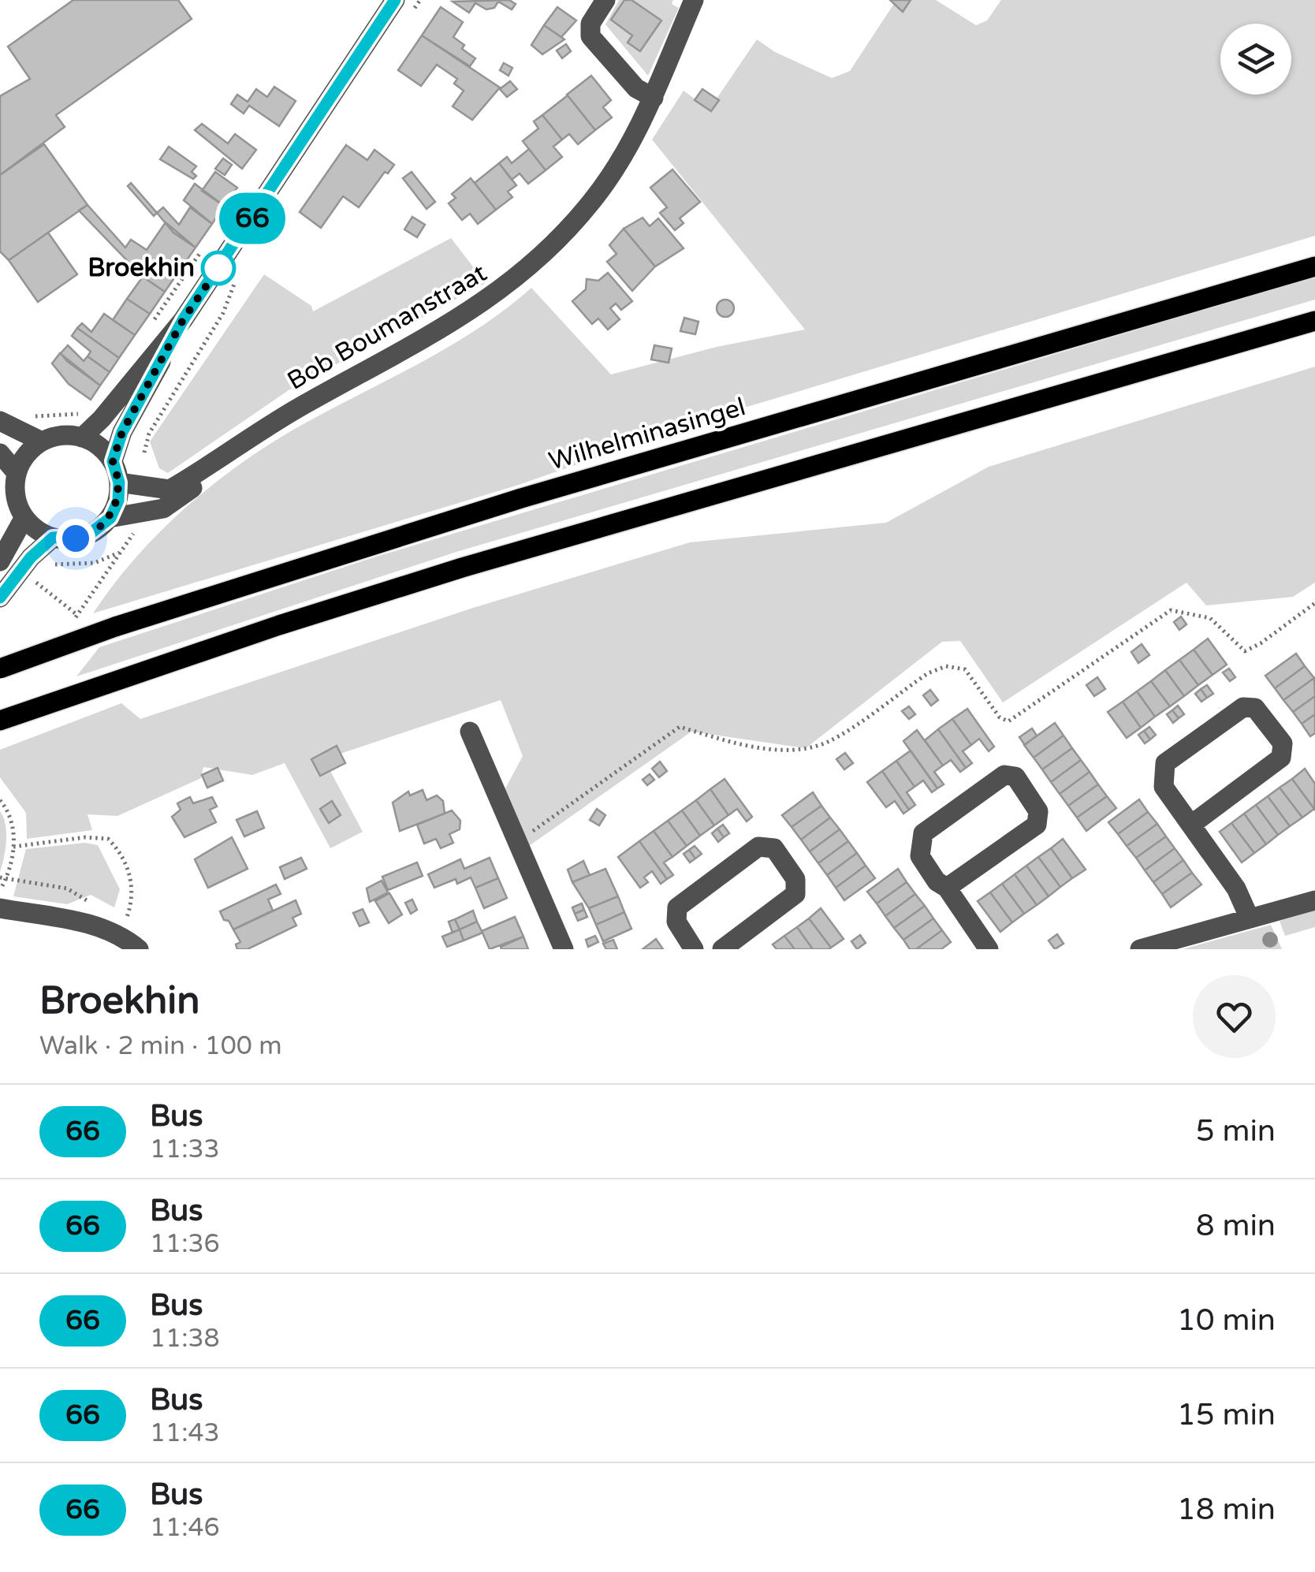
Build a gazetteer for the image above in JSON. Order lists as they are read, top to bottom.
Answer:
{
  "streets": {
    "main road": ["Wilhelminasingel"],
    "street": ["Bob Boumanstraat"]
  },
  "places": ["Broekhin"],
  "lines": ["bus line 66"],
  "page": {
    "on_map": "66",
    "heading": ["Broekhin", "Walk · 2 min · 100 m"],
    "list": [
      {
        "mark": "66",
        "name": "Bus",
        "note": "11:33",
        "value": "5 min"
      },
      {
        "mark": "66",
        "name": "Bus",
        "note": "11:36",
        "value": "8 min"
      },
      {
        "mark": "66",
        "name": "Bus",
        "note": "11:38",
        "value": "10 min"
      },
      {
        "mark": "66",
        "name": "Bus",
        "note": "11:43",
        "value": "15 min"
      },
      {
        "mark": "66",
        "name": "Bus",
        "note": "11:46",
        "value": "18 min"
      }
    ]
  }
}
